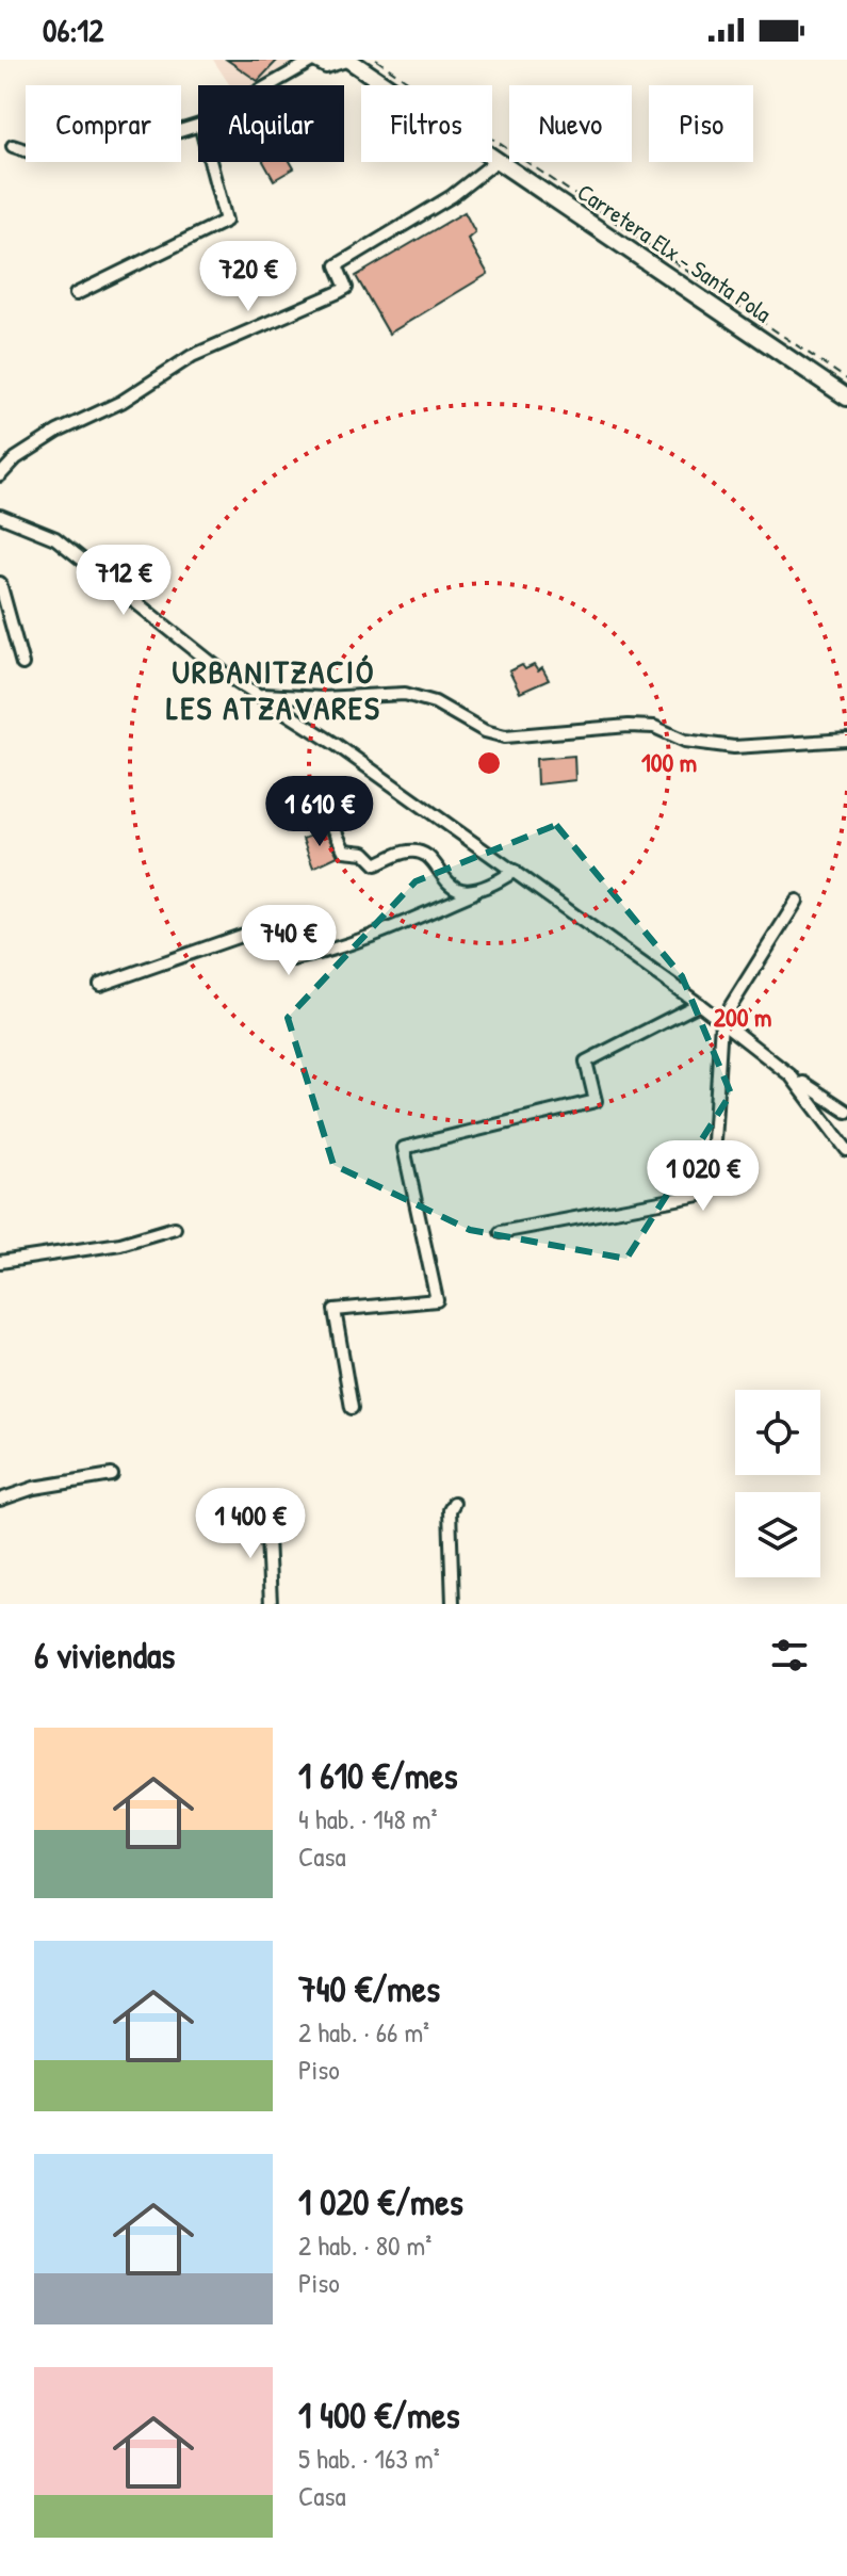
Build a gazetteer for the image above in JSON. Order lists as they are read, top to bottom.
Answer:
{
  "streets": {
    "main road": ["Carretera Elx - Santa Pola"]
  },
  "districts": ["URBANITZACIÓ LES ATZAVARES"],
  "page": {
    "status": "06:12",
    "chip": [
      "Comprar",
      "Alquilar",
      "Filtros",
      "Nuevo",
      "Piso"
    ],
    "price": [
      "720 €",
      "712 €",
      "1 610 €",
      "740 €",
      "1 020 €",
      "1 400 €"
    ],
    "heading": "6 viviendas",
    "list": [
      {
        "name": "1 610 €/mes",
        "note": "4 hab. · 148 m² · Casa"
      },
      {
        "name": "740 €/mes",
        "note": "2 hab. · 66 m² · Piso"
      },
      {
        "name": "1 020 €/mes",
        "note": "2 hab. · 80 m² · Piso"
      },
      {
        "name": "1 400 €/mes",
        "note": "5 hab. · 163 m² · Casa"
      }
    ]
  },
  "rings": ["100 m", "200 m"]
}
